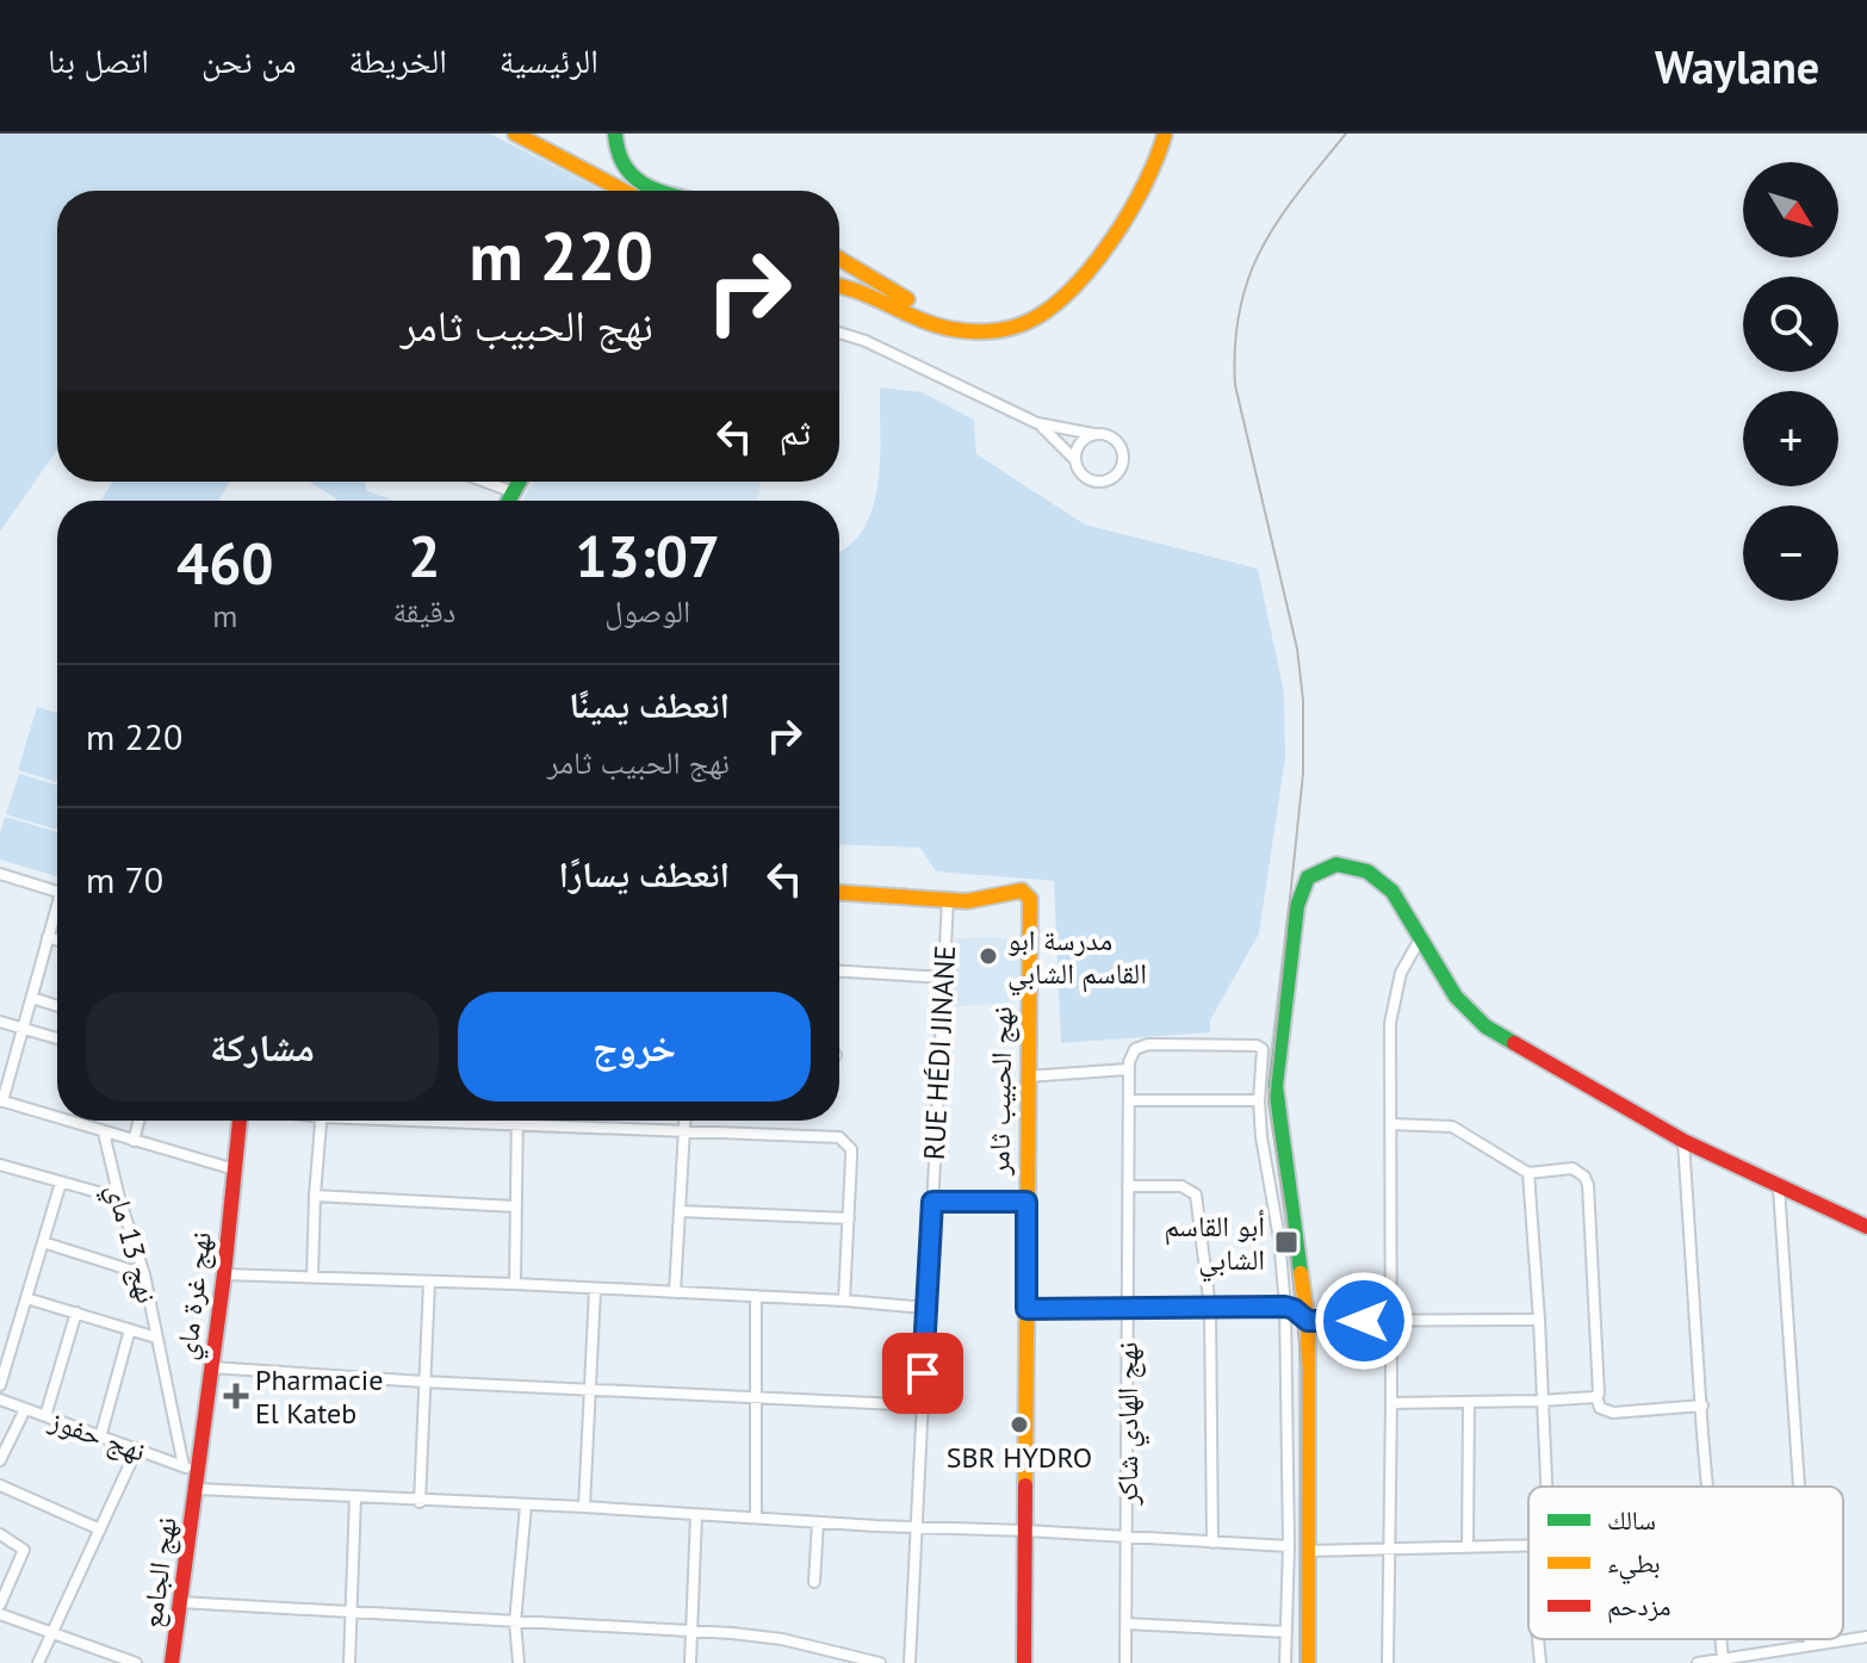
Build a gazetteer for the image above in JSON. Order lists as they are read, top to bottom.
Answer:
{
  "streets": {
    "main road": ["نهج الحبيب ثامر", "نهج غرة ماي", "نهج الجامع"],
    "street": [
      "RUE HÉDI JINANE",
      "نهج 13 ماي",
      "نهج الهادي شاكر",
      "نهج حفوز"
    ]
  },
  "crossings": [
    ["RUE HÉDI JINANE", "نهج الحبيب ثامر"],
    ["نهج 13 ماي", "نهج غرة ماي"],
    ["نهج 13 ماي", "نهج حفوز"],
    ["نهج غرة ماي", "نهج حفوز"],
    ["نهج غرة ماي", "نهج الجامع"]
  ],
  "places": {
    "other": ["مدرسة ابو القاسم الشابي", "SBR HYDRO"],
    "transit": ["أبو القاسم الشابي"],
    "health": ["Pharmacie El Kateb"]
  },
  "legend": ["سالك", "بطيء", "مزدحم"],
  "north": "bottom right",
  "page": {
    "header": "Waylane",
    "nav": [
      "الرئيسية",
      "الخريطة",
      "من نحن",
      "اتصل بنا"
    ],
    "map_buttons": ["+", "−"],
    "turn": ["220 m", "نهج الحبيب ثامر"],
    "then": "ثم",
    "eta": [
      "13:07",
      "الوصول",
      "2",
      "دقيقة",
      "460",
      "m"
    ],
    "list": [
      {
        "name": "انعطف يمينًا",
        "note": "نهج الحبيب ثامر",
        "value": "220 m"
      },
      {
        "name": "انعطف يسارًا",
        "value": "70 m"
      }
    ],
    "buttons": ["خروج", "مشاركة"]
  }
}
